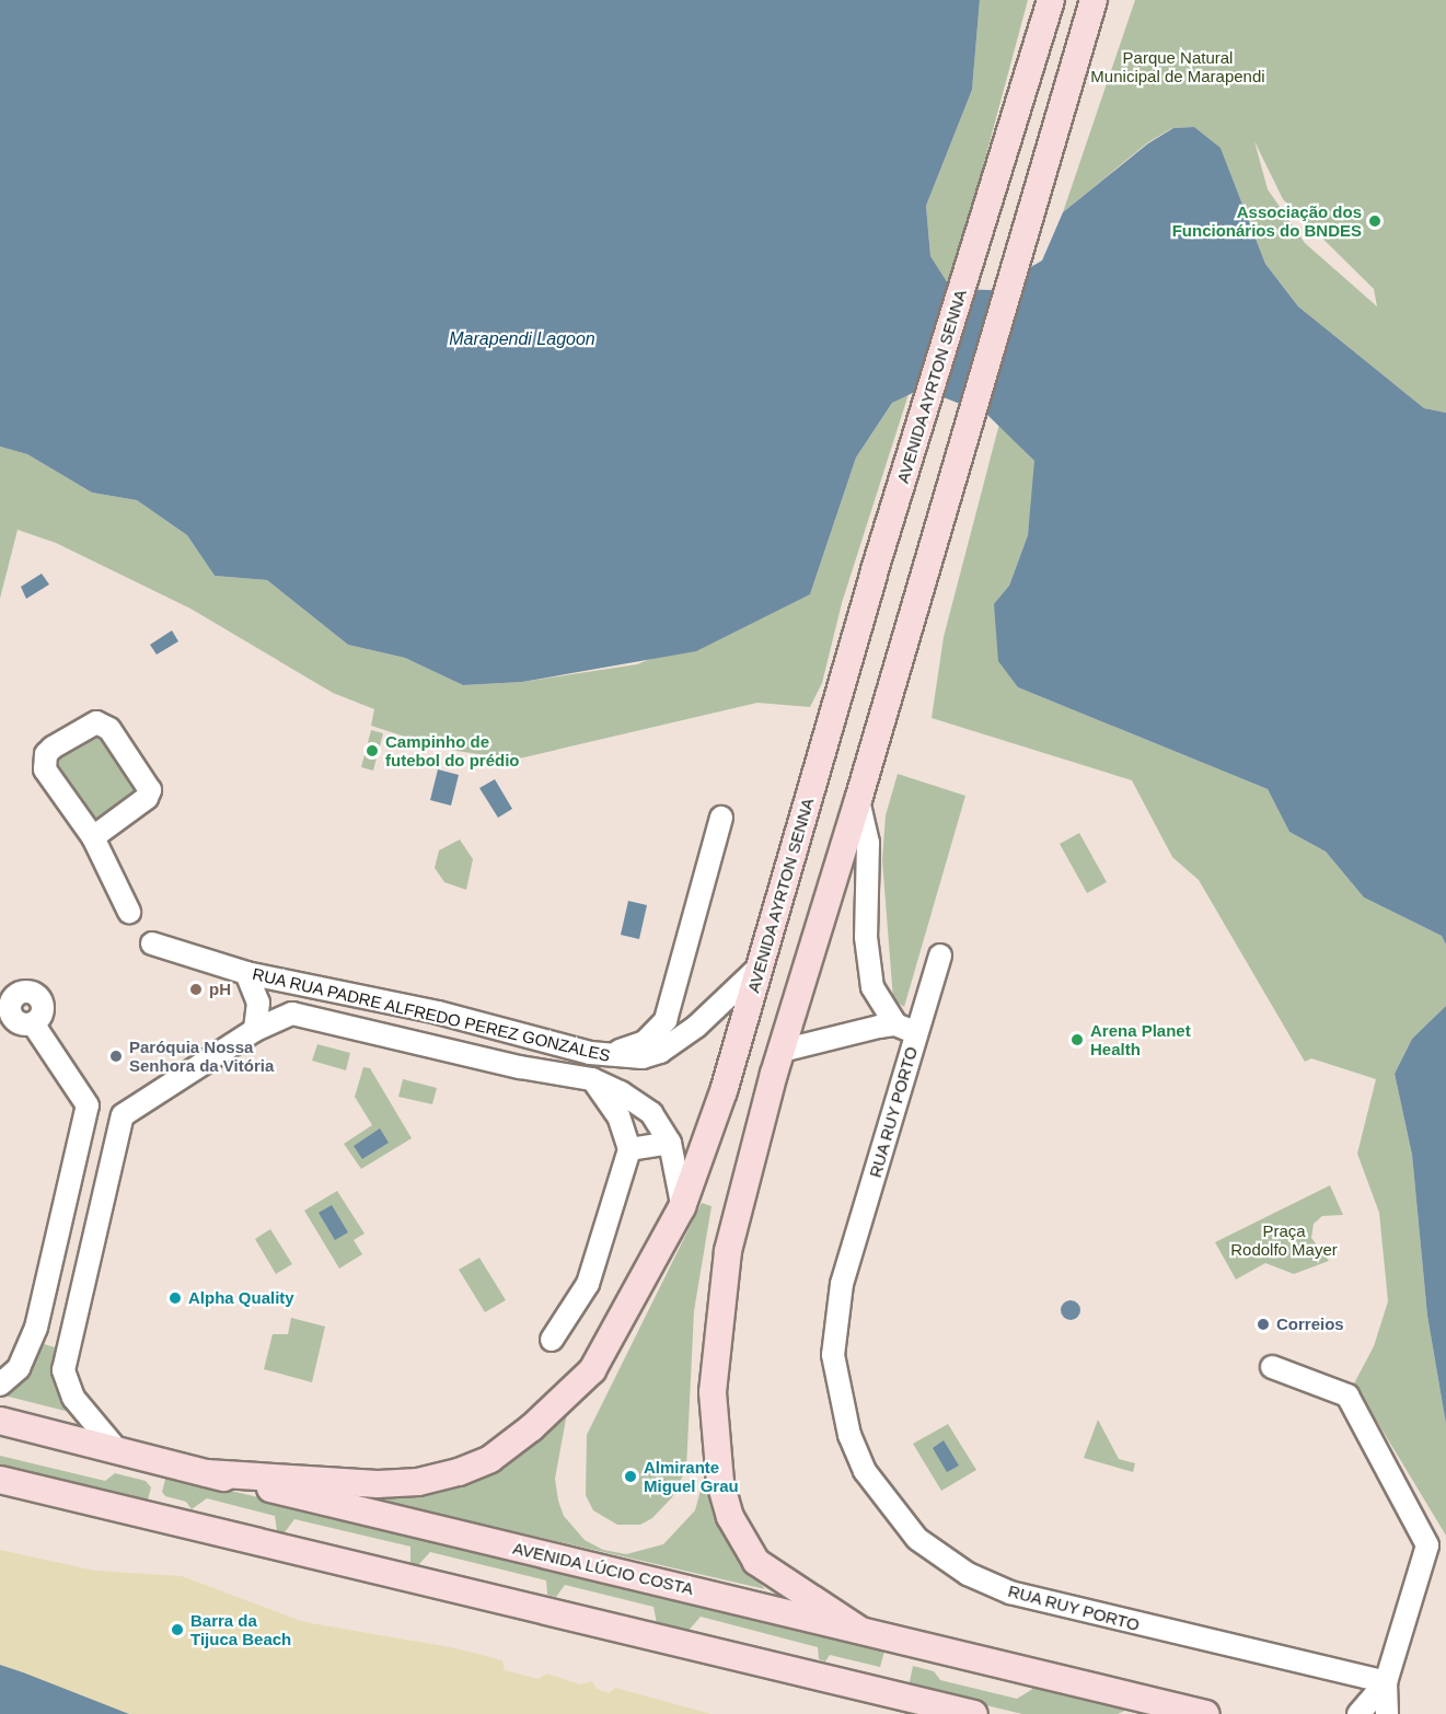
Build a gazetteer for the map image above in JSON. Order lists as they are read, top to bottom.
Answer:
{
  "streets": {
    "main road": ["AVENIDA AYRTON SENNA", "AVENIDA LÚCIO COSTA"],
    "street": ["RUA RUA PADRE ALFREDO PEREZ GONZALES", "RUA RUY PORTO"]
  },
  "crossings": [
    ["AVENIDA AYRTON SENNA", "RUA RUA PADRE ALFREDO PEREZ GONZALES"],
    ["AVENIDA AYRTON SENNA", "AVENIDA LÚCIO COSTA"]
  ],
  "water": ["Marapendi Lagoon"],
  "parks": ["Parque Natural Municipal de Marapendi", "Praça Rodolfo Mayer"],
  "places": [
    "Associação dos Funcionários do BNDES",
    "Campinho de futebol do prédio",
    "pH",
    "Arena Planet Health",
    "Paróquia Nossa Senhora da Vitória",
    "Alpha Quality",
    "Correios",
    "Almirante Miguel Grau",
    "Barra da Tijuca Beach"
  ]
}
